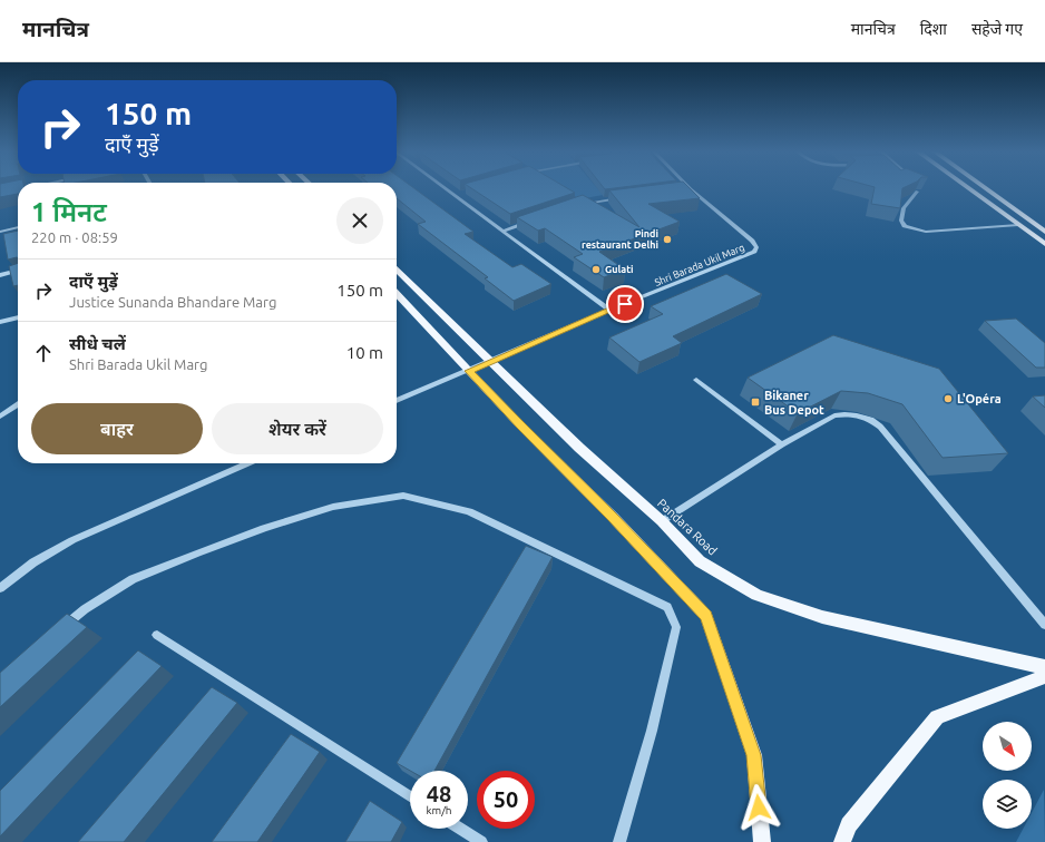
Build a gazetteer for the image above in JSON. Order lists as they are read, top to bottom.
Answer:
{
  "streets": {
    "main road": ["Pandara Road"],
    "street": ["Shri Barada Ukil Marg"]
  },
  "crossings": [
    ["Shri Barada Ukil Marg", "Pandara Road"]
  ],
  "places": {
    "other": ["Pindi restaurant Delhi", "Gulati", "L'Opéra"],
    "transit": ["Bikaner Bus Depot"]
  },
  "north": "bottom right",
  "page": {
    "header": "मानचित्र",
    "nav": ["मानचित्र", "दिशा", "सहेजे गए"],
    "turn": ["150 m", "दाएँ मुड़ें"],
    "heading": ["1 मिनट", "220 m · 08:59"],
    "list": [
      {
        "name": "दाएँ मुड़ें",
        "note": "Justice Sunanda Bhandare Marg",
        "value": "150 m"
      },
      {
        "name": "सीधे चलें",
        "note": "Shri Barada Ukil Marg",
        "value": "10 m"
      }
    ],
    "buttons": ["बाहर", "शेयर करें"],
    "speed": "48 km/h",
    "limit": "50"
  }
}
